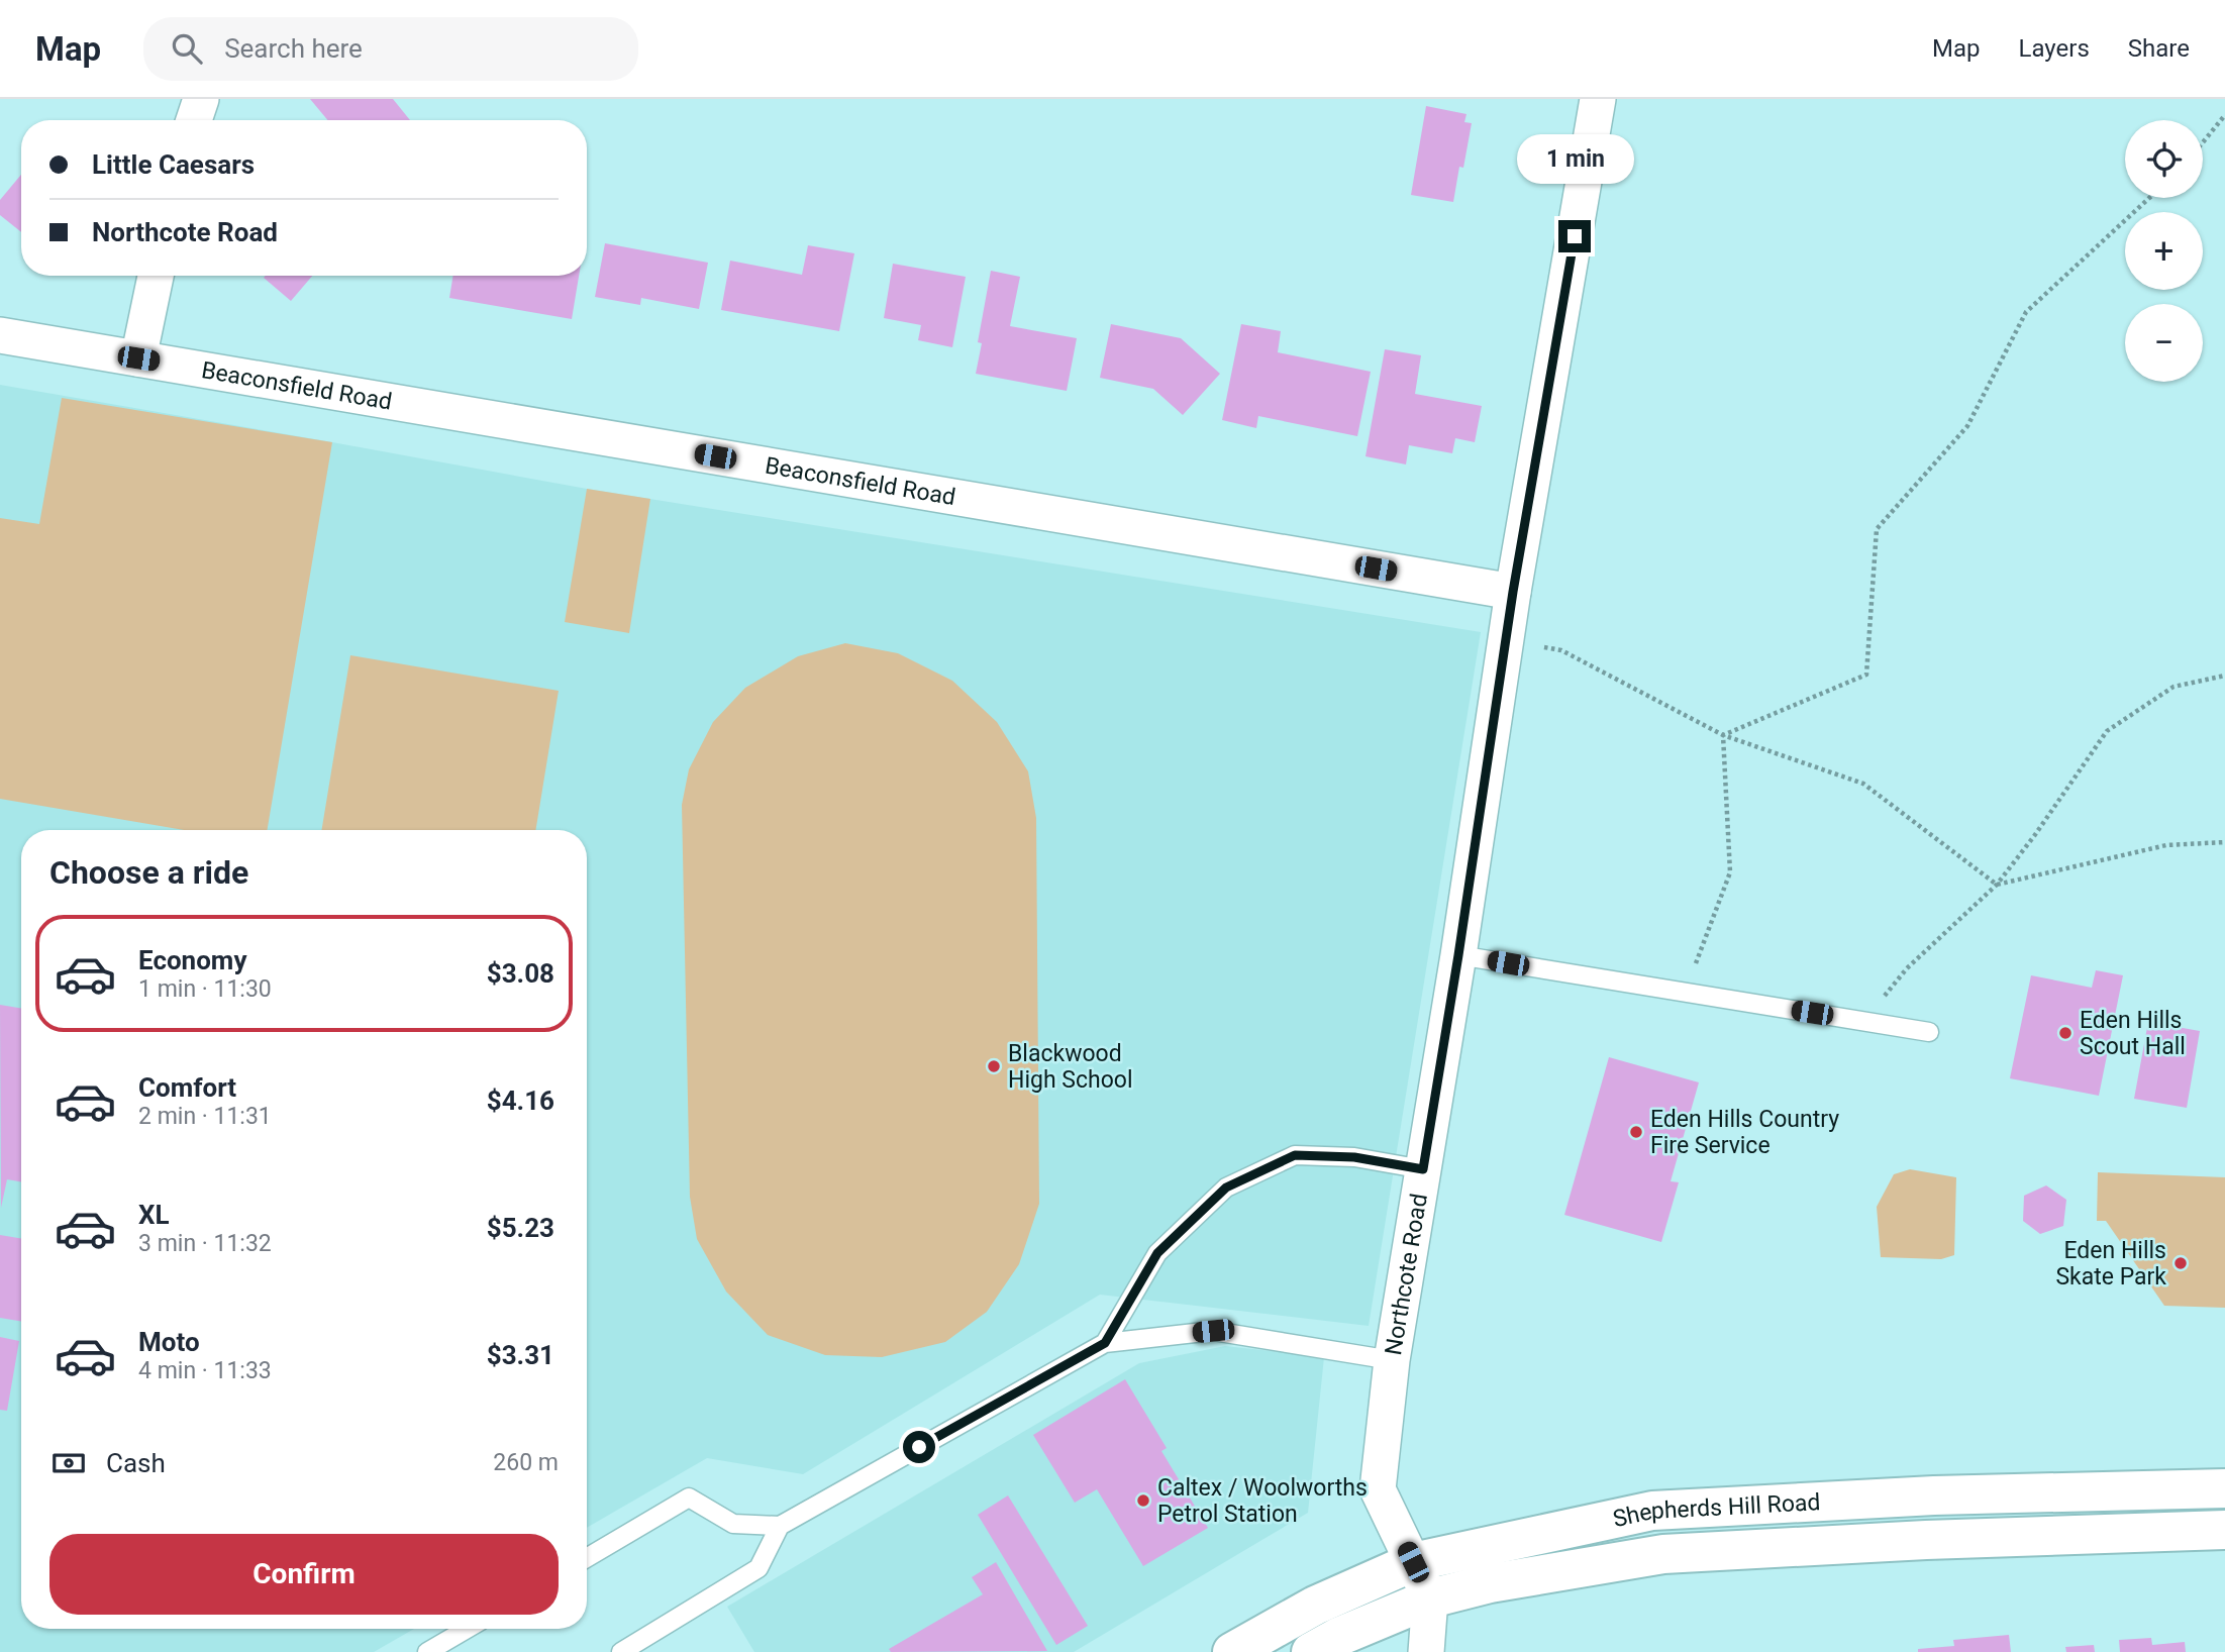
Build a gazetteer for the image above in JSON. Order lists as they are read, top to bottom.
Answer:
{
  "streets": {
    "main road": ["Shepherds Hill Road"],
    "street": ["Beaconsfield Road", "Northcote Road"]
  },
  "crossings": [
    ["Beaconsfield Road", "Northcote Road"],
    ["Northcote Road", "Shepherds Hill Road"]
  ],
  "places": [
    "Eden Hills Scout Hall",
    "Blackwood High School",
    "Eden Hills Country Fire Service",
    "Eden Hills Skate Park",
    "Caltex / Woolworths Petrol Station"
  ],
  "page": {
    "header": "Map",
    "search": "Search here",
    "nav": ["Map", "Layers", "Share"],
    "map_buttons": ["+", "−"],
    "banner": ["Little Caesars", "Northcote Road"],
    "bubble": "1 min",
    "heading": "Choose a ride",
    "list": [
      {
        "name": "Economy",
        "note": "1 min · 11:30",
        "value": "$3.08"
      },
      {
        "name": "Comfort",
        "note": "2 min · 11:31",
        "value": "$4.16"
      },
      {
        "name": "XL",
        "note": "3 min · 11:32",
        "value": "$5.23"
      },
      {
        "name": "Moto",
        "note": "4 min · 11:33",
        "value": "$3.31"
      }
    ],
    "pay": ["Cash", "260 m"],
    "buttons": "Confirm"
  }
}
